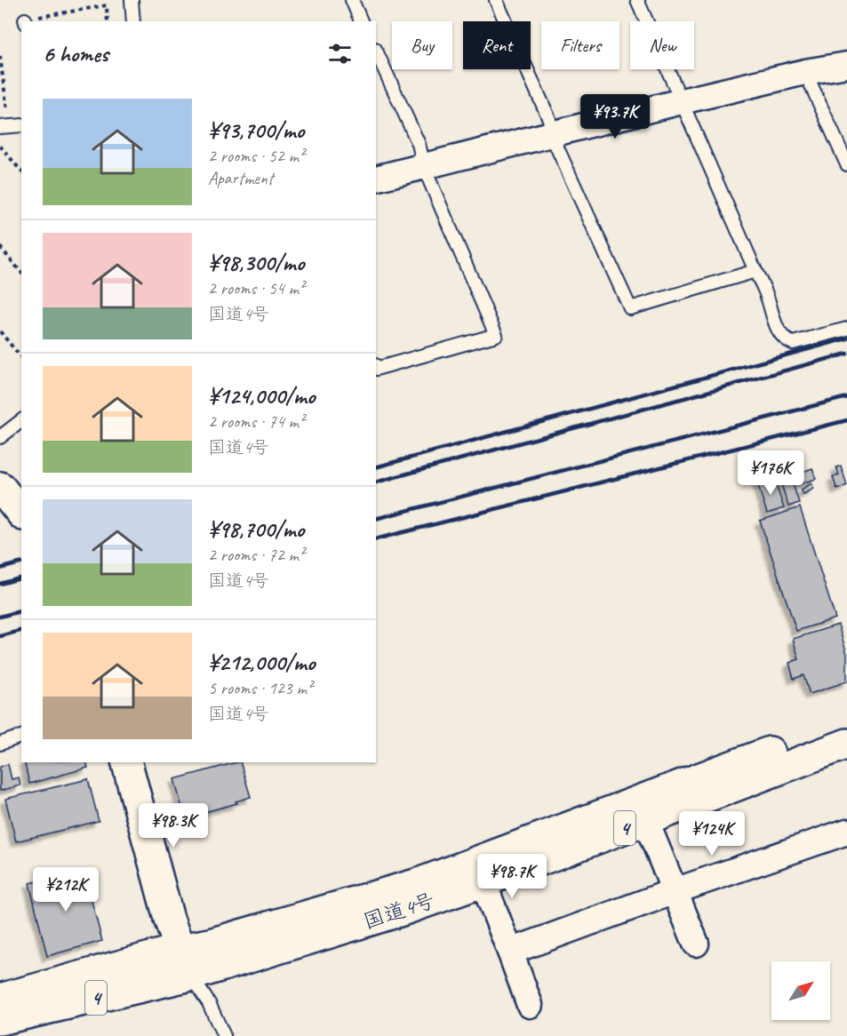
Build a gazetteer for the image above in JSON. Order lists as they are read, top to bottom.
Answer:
{
  "streets": {
    "main road": ["4", "国道4号"]
  },
  "north": "top right",
  "page": {
    "chip": [
      "Buy",
      "Rent",
      "Filters",
      "New"
    ],
    "heading": "6 homes",
    "list": [
      {
        "name": "¥93,700/mo",
        "note": "2 rooms · 52 m² · Apartment"
      },
      {
        "name": "¥98,300/mo",
        "note": "2 rooms · 54 m² · 国道4号"
      },
      {
        "name": "¥124,000/mo",
        "note": "2 rooms · 74 m² · 国道4号"
      },
      {
        "name": "¥98,700/mo",
        "note": "2 rooms · 72 m² · 国道4号"
      },
      {
        "name": "¥212,000/mo",
        "note": "5 rooms · 123 m² · 国道4号"
      }
    ],
    "price": [
      "¥93.7K",
      "¥176K",
      "¥98.3K",
      "¥124K",
      "¥98.7K",
      "¥212K"
    ]
  }
}
